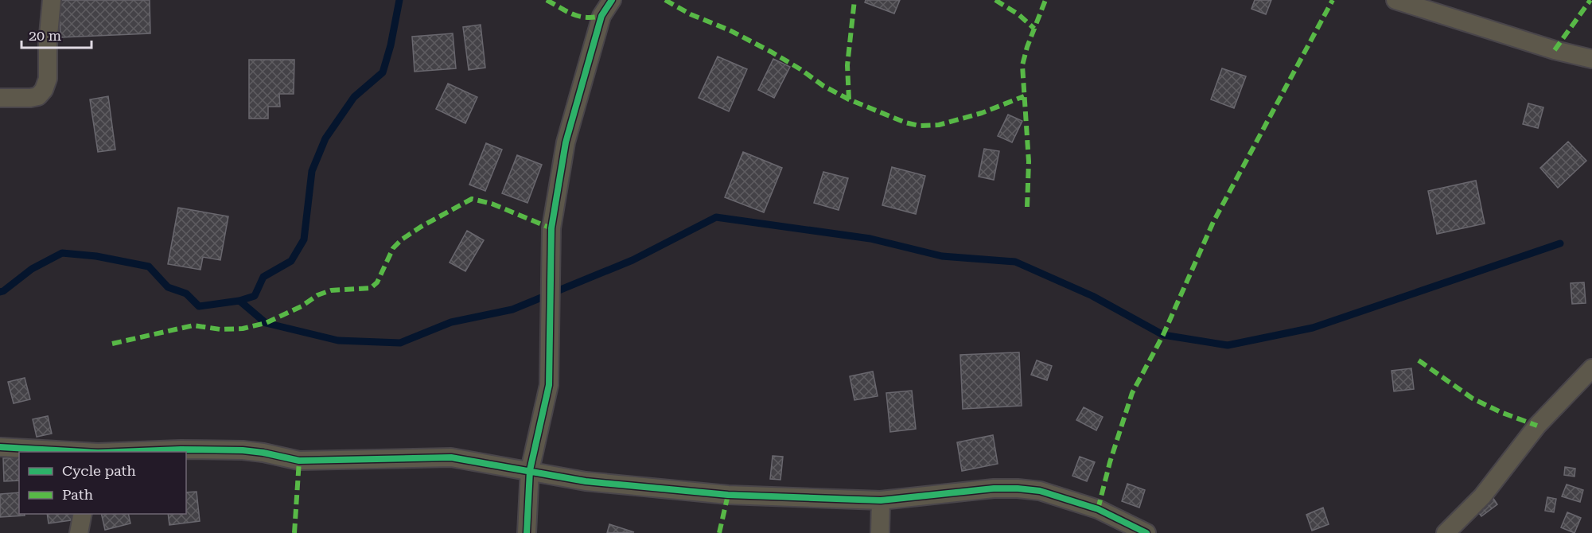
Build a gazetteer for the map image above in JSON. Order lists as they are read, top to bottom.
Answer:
{
  "legend": ["Cycle path", "Path"],
  "scale_bar": "20 m"
}
